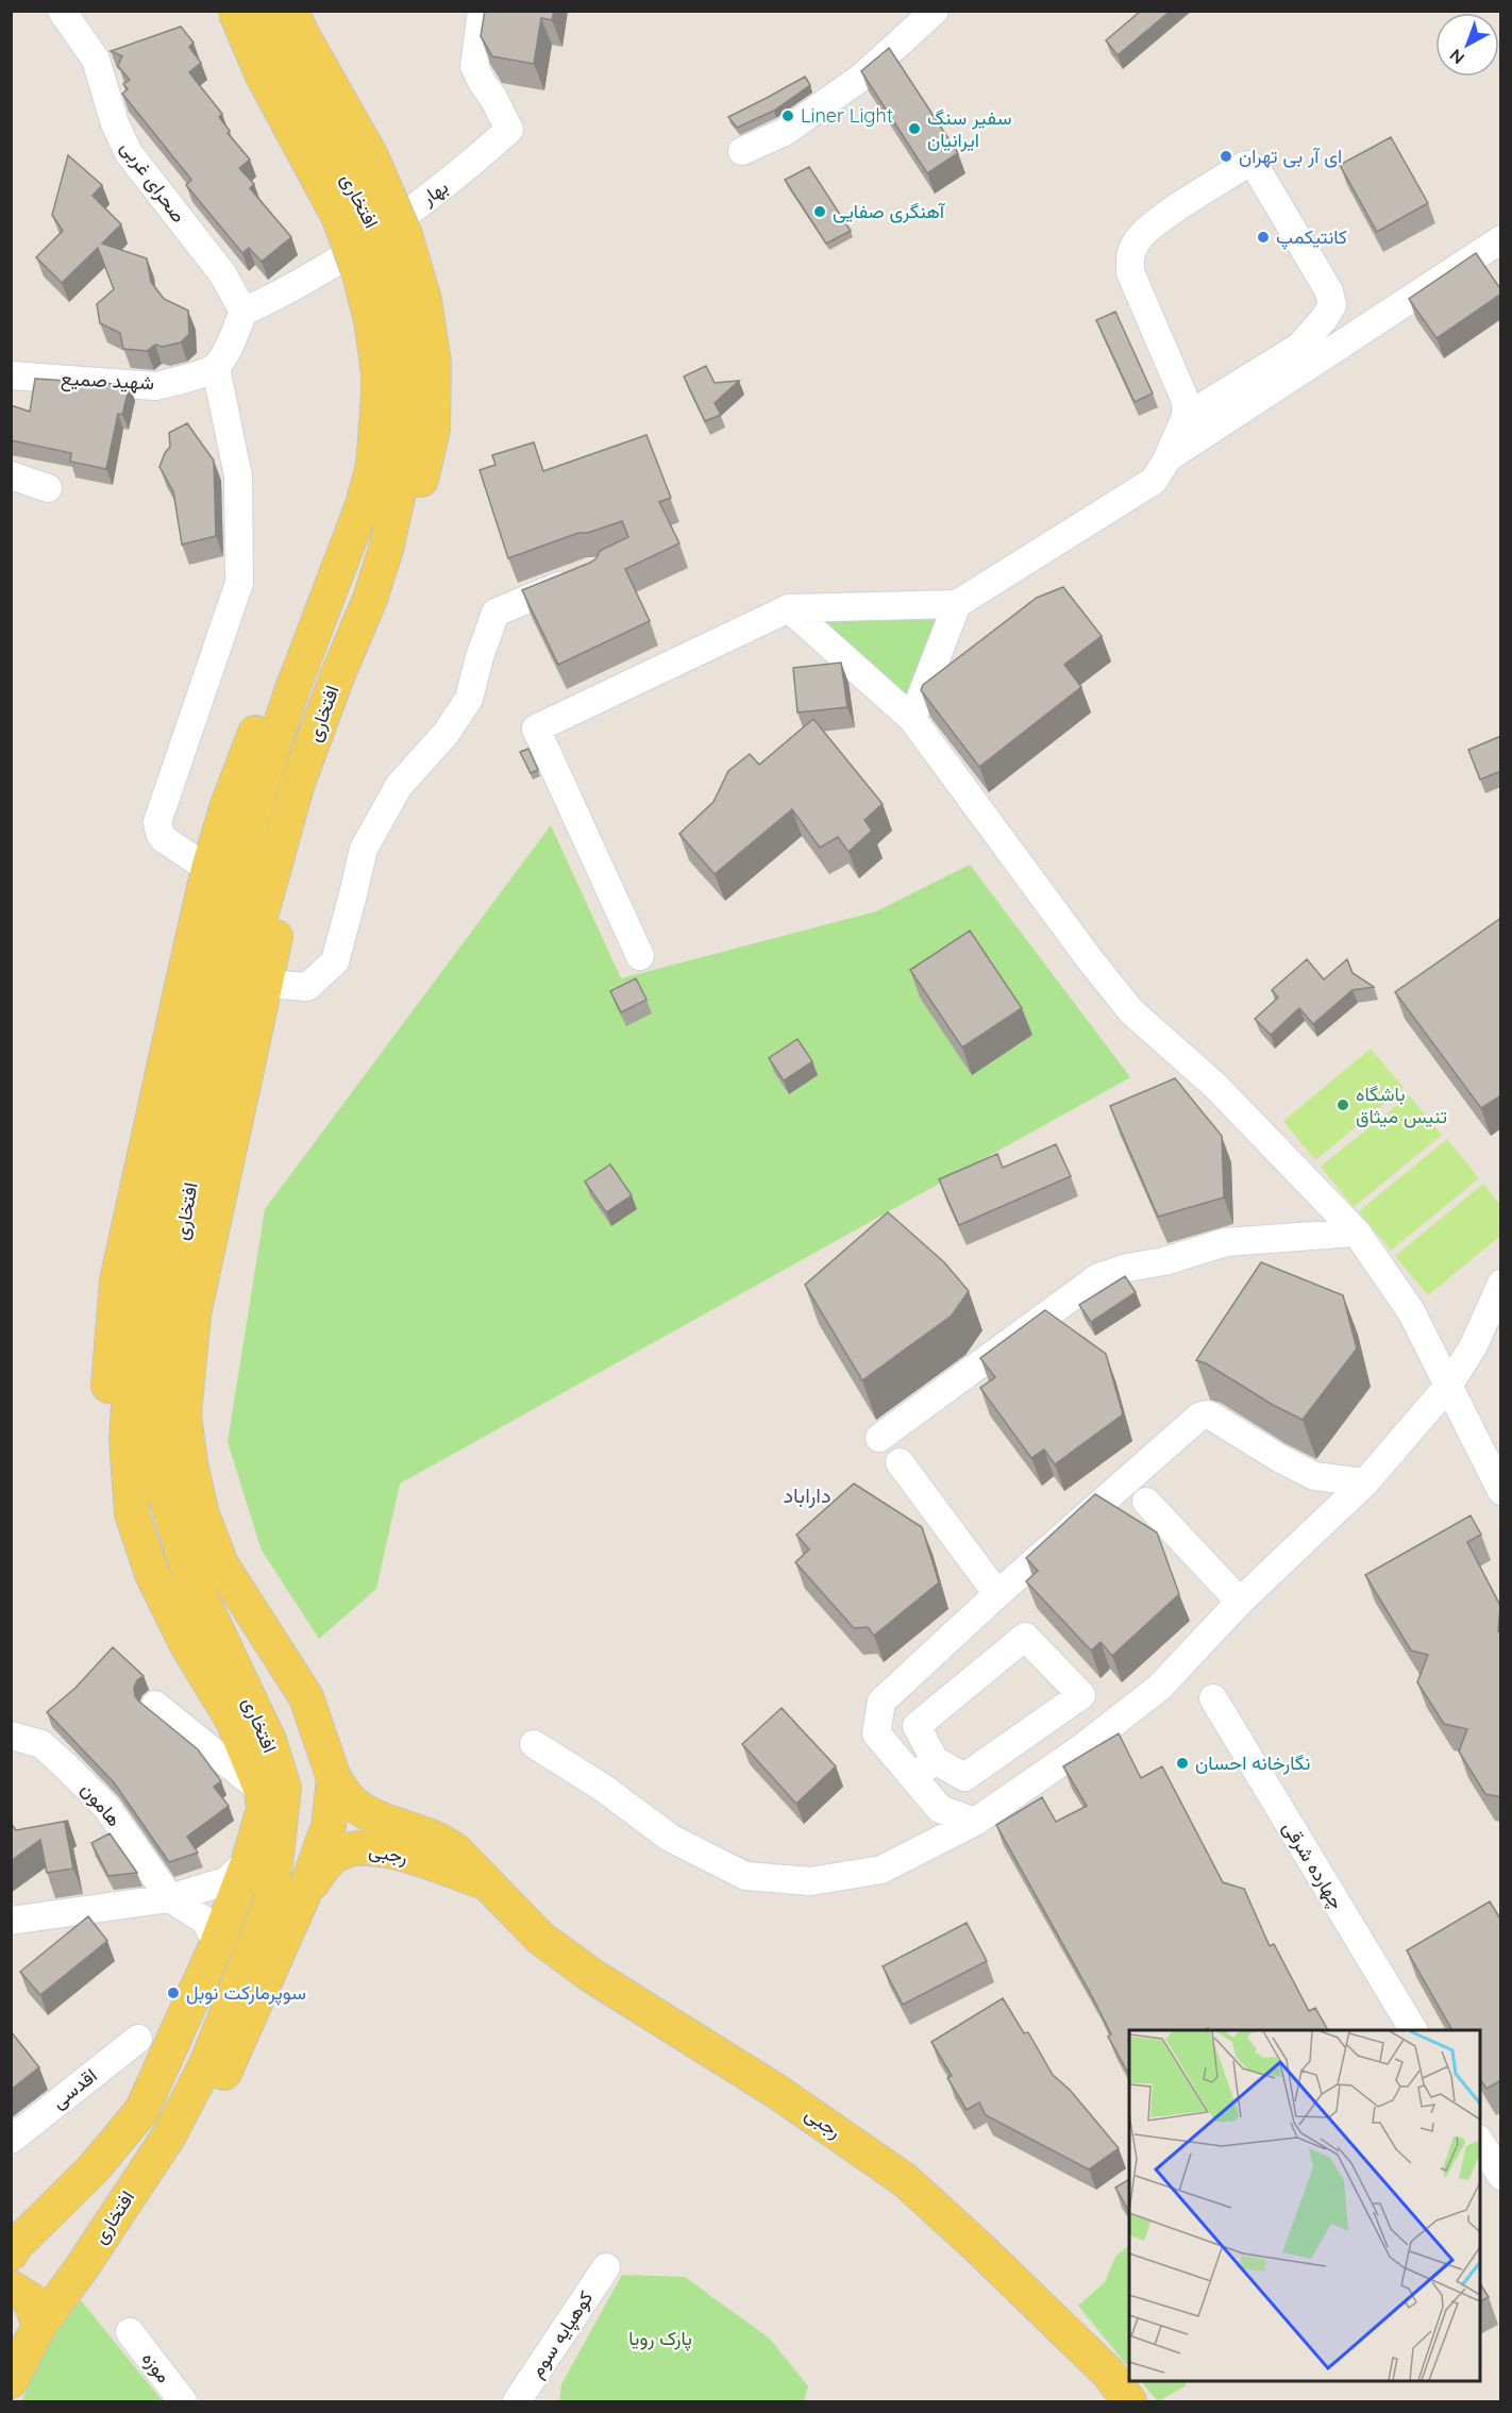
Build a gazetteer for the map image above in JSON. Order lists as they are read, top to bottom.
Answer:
{
  "streets": {
    "main road": ["افتخاری", "رجبی"],
    "street": [
      "صحرای غربی",
      "بهار",
      "شهید صمیع",
      "هامون",
      "چهارده شرقی",
      "اقدسی",
      "کوهپایه سوم",
      "موزه"
    ]
  },
  "crossings": [
    ["صحرای غربی", "بهار"]
  ],
  "districts": ["داراباد"],
  "parks": ["پارک رویا"],
  "places": [
    "Liner Light",
    "سفیر سنگ ایرانیان",
    "ای آر بی تهران",
    "آهنگری صفایی",
    "کانتیکمپ",
    "باشگاه تنيس ميثاق",
    "نگارخانه احسان",
    "سوپرمارکت نوبل"
  ],
  "north": "bottom left"
}
